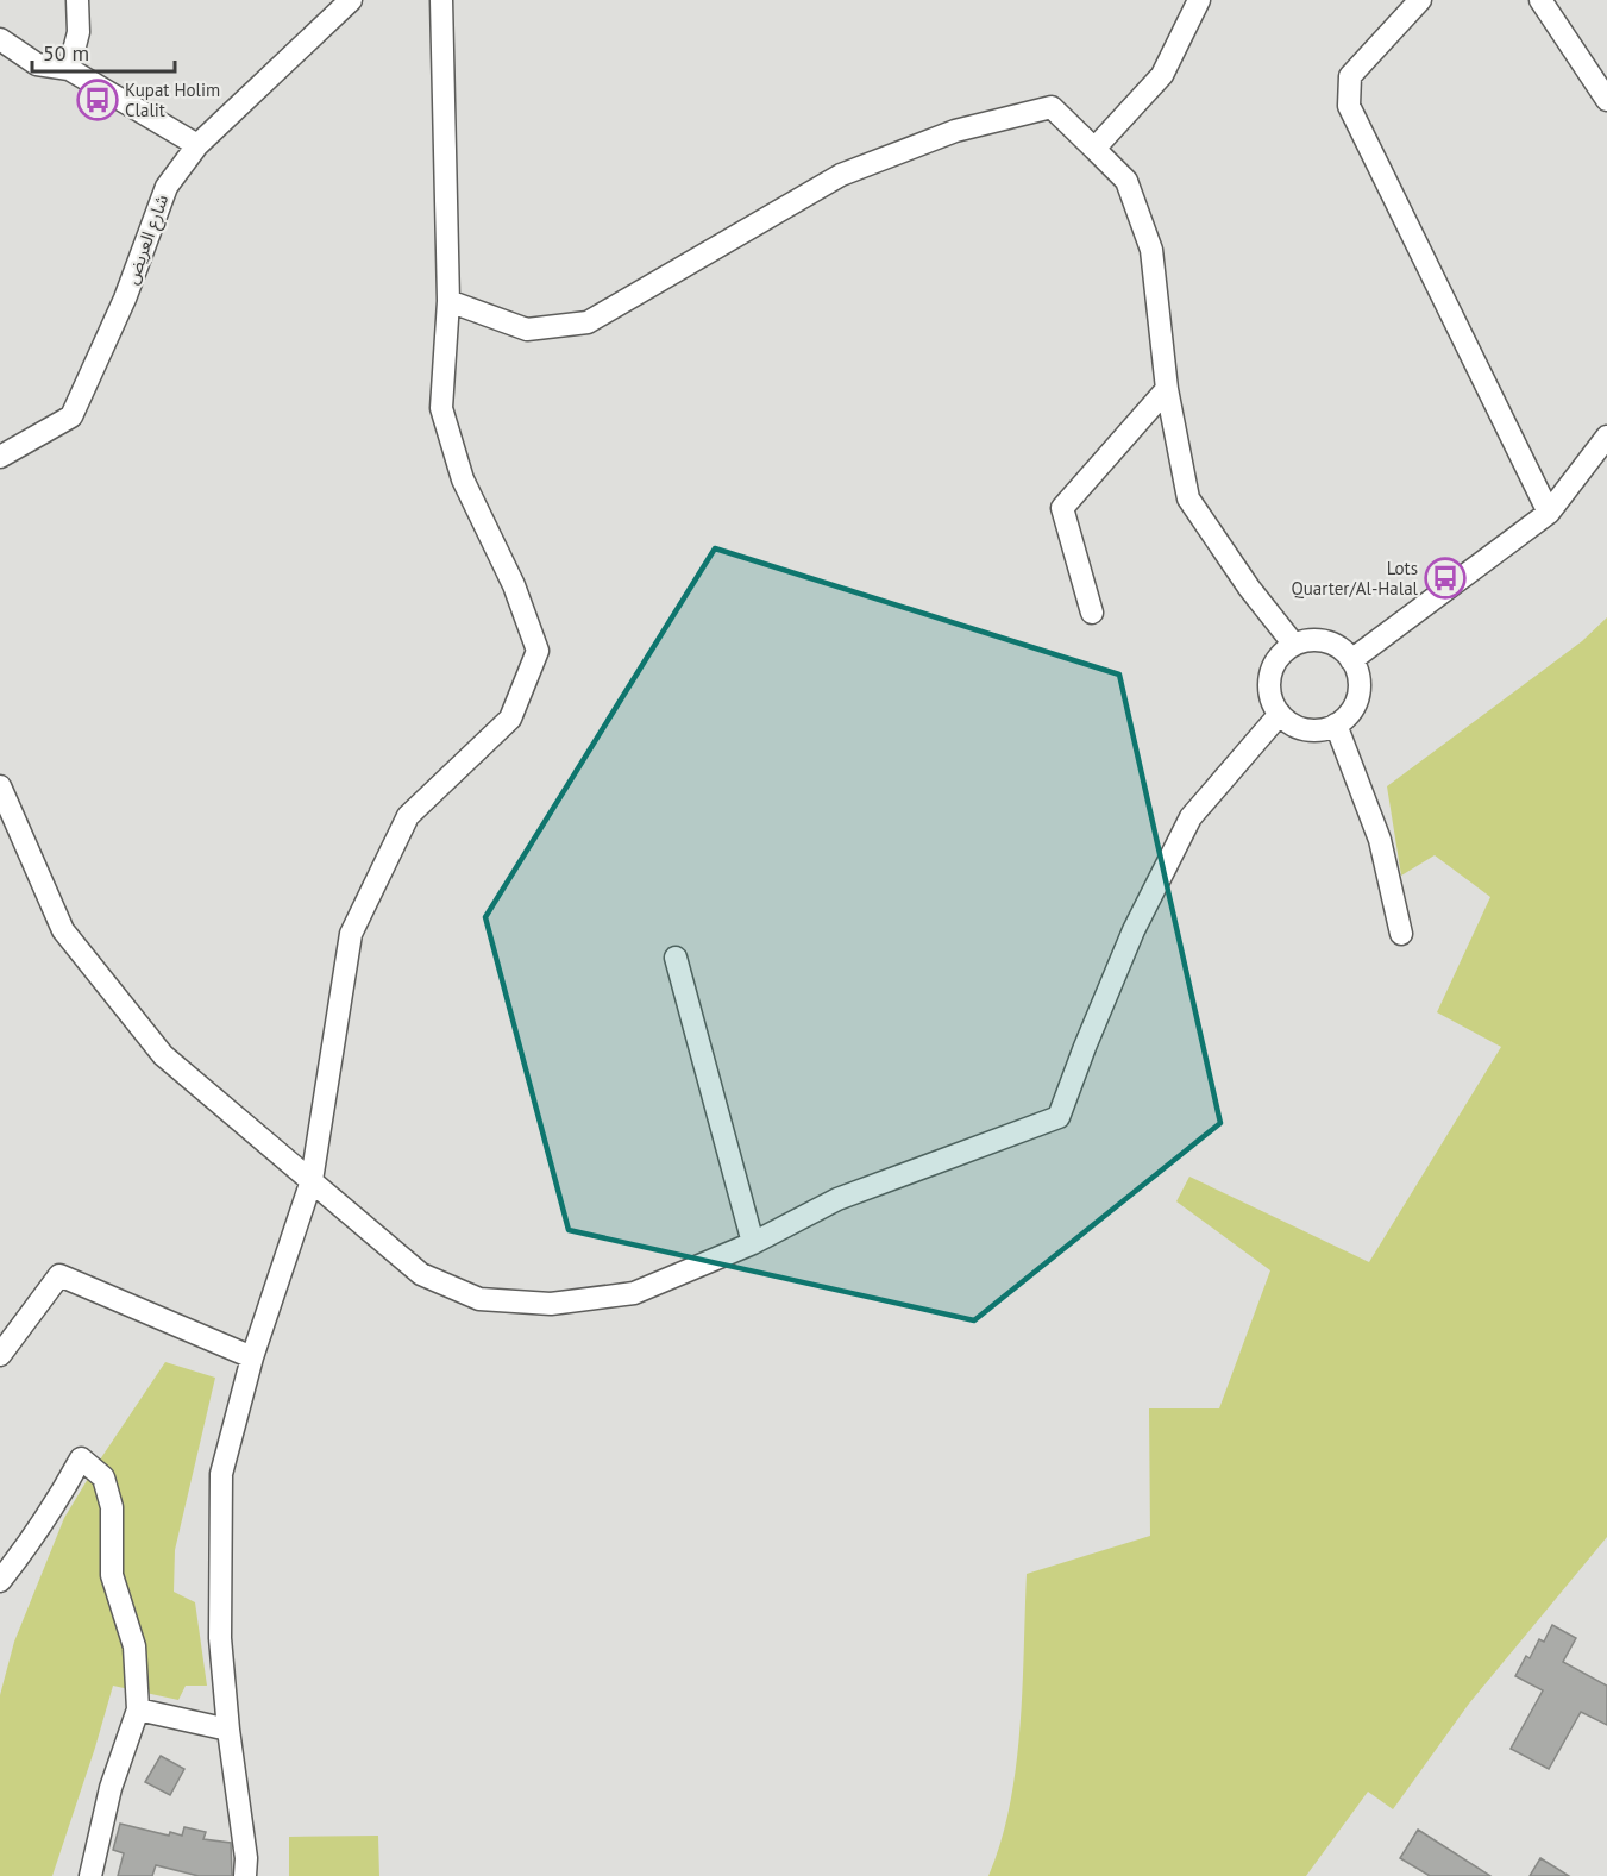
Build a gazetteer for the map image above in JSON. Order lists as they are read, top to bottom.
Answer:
{
  "streets": {
    "street": ["شارع العريض"]
  },
  "places": {
    "bus stop": ["Kupat Holim Clalit", "Lots Quarter/Al-Halal"]
  },
  "scale_bar": "50 m"
}
